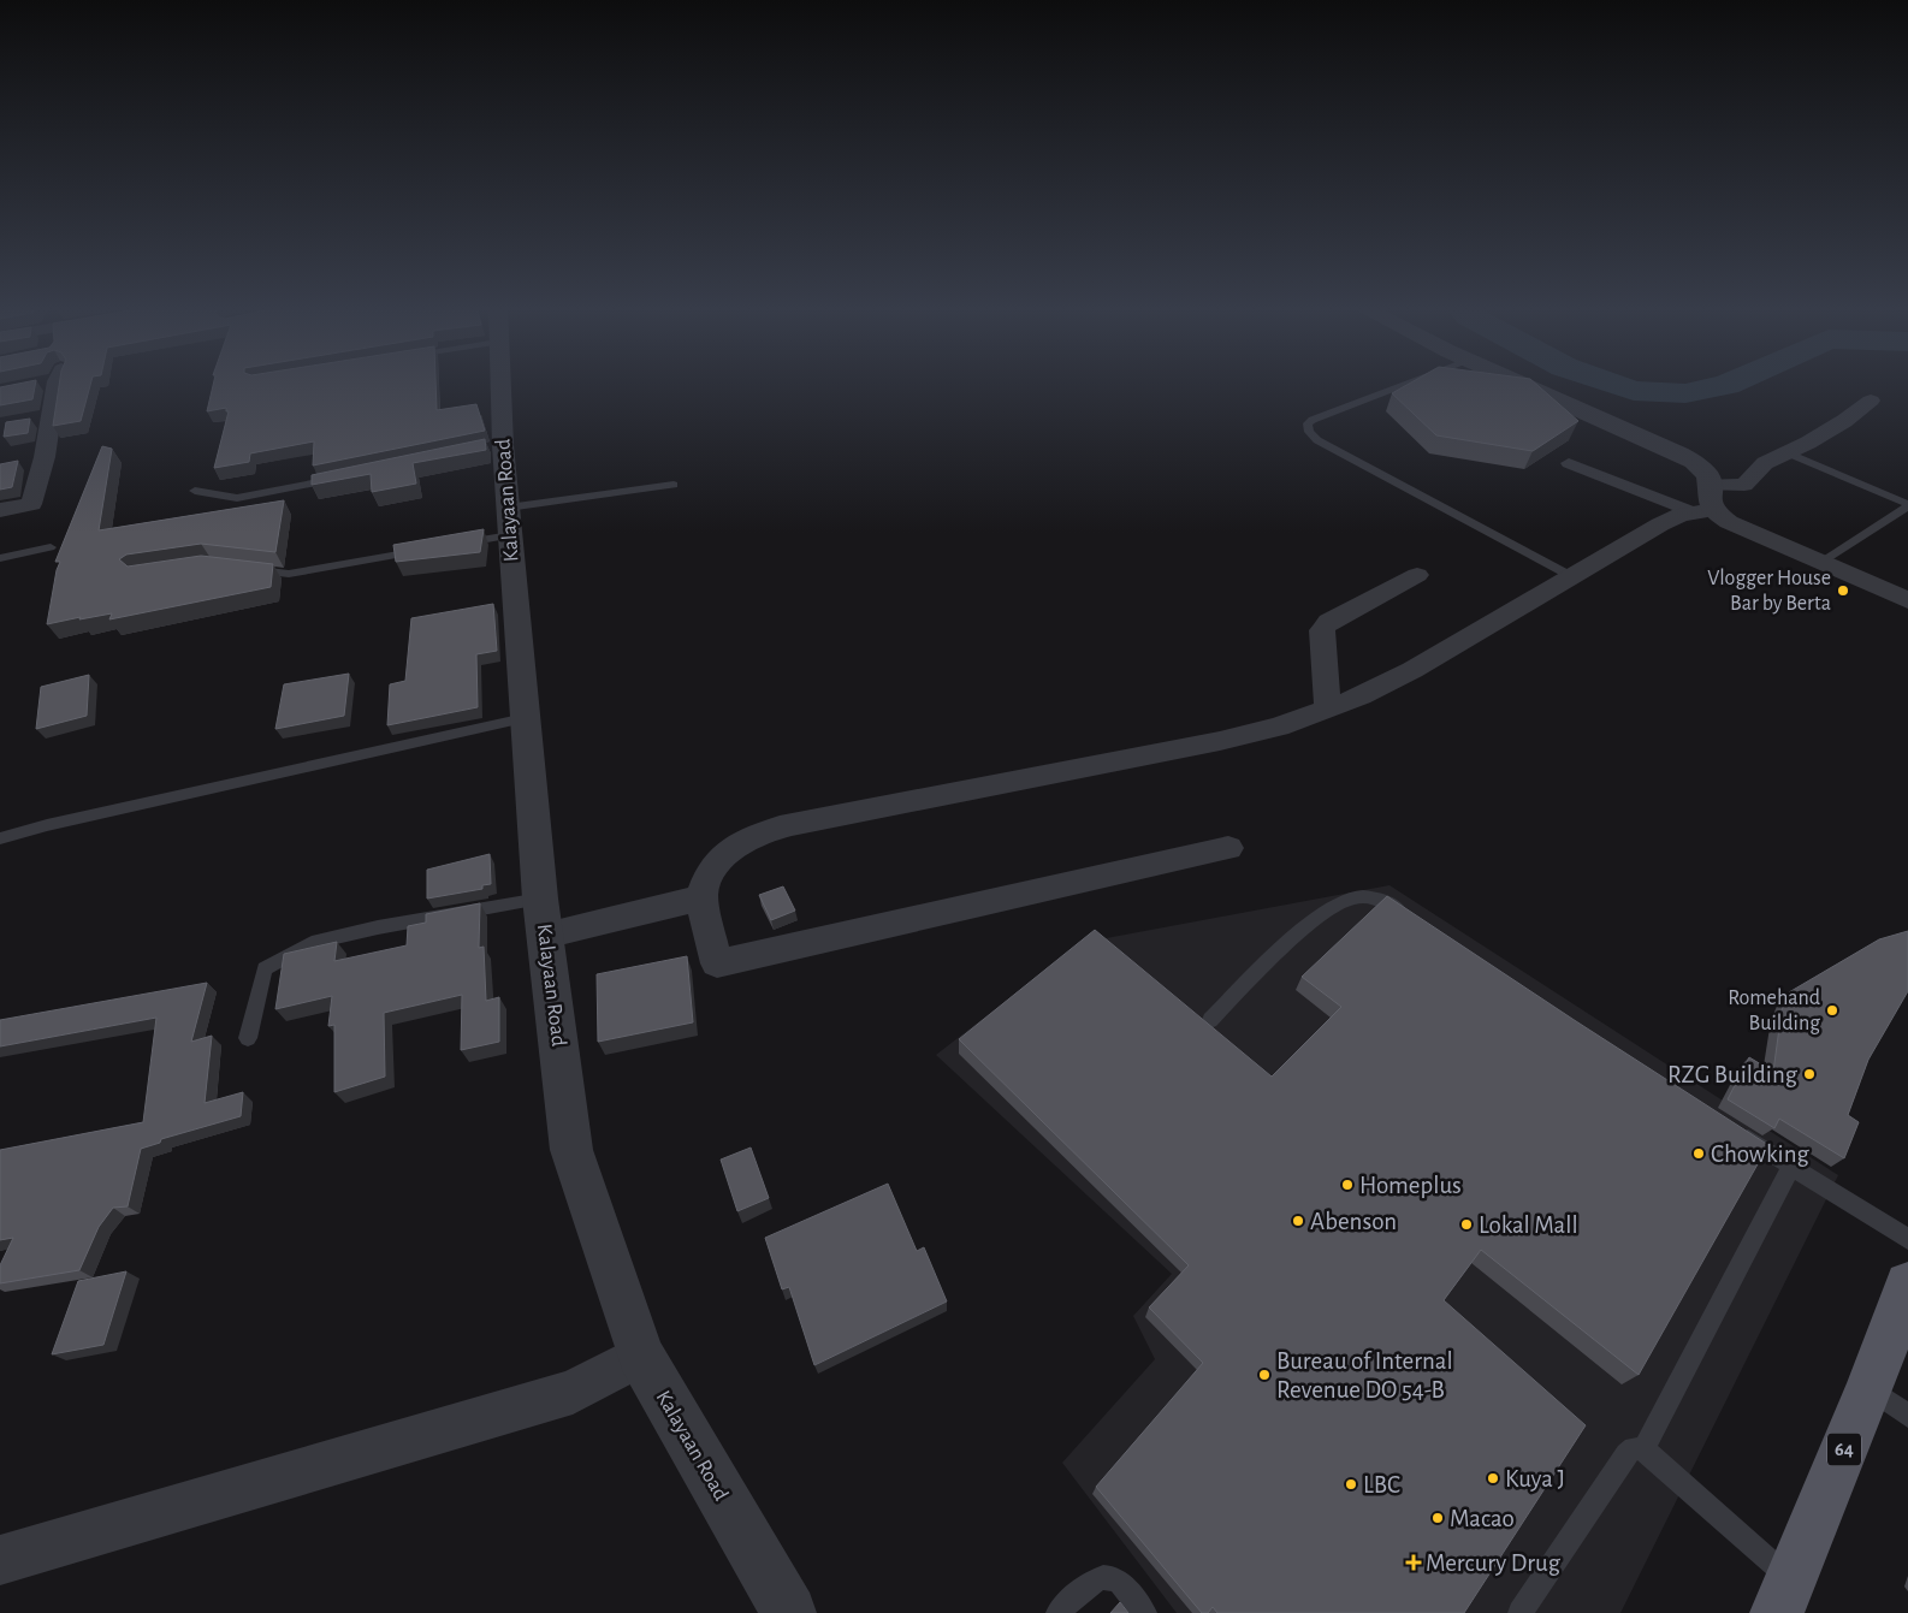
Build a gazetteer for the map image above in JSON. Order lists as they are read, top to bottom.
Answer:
{
  "streets": {
    "main road": ["64"],
    "street": ["Kalayaan Road"]
  },
  "places": {
    "other": [
      "Vlogger House Bar by Berta",
      "Romehand Building",
      "RZG Building",
      "Chowking",
      "Homeplus",
      "Abenson",
      "Lokal Mall",
      "Bureau of Internal Revenue DO 54-B",
      "Kuya J",
      "LBC",
      "Macao"
    ],
    "health": ["Mercury Drug"]
  }
}
